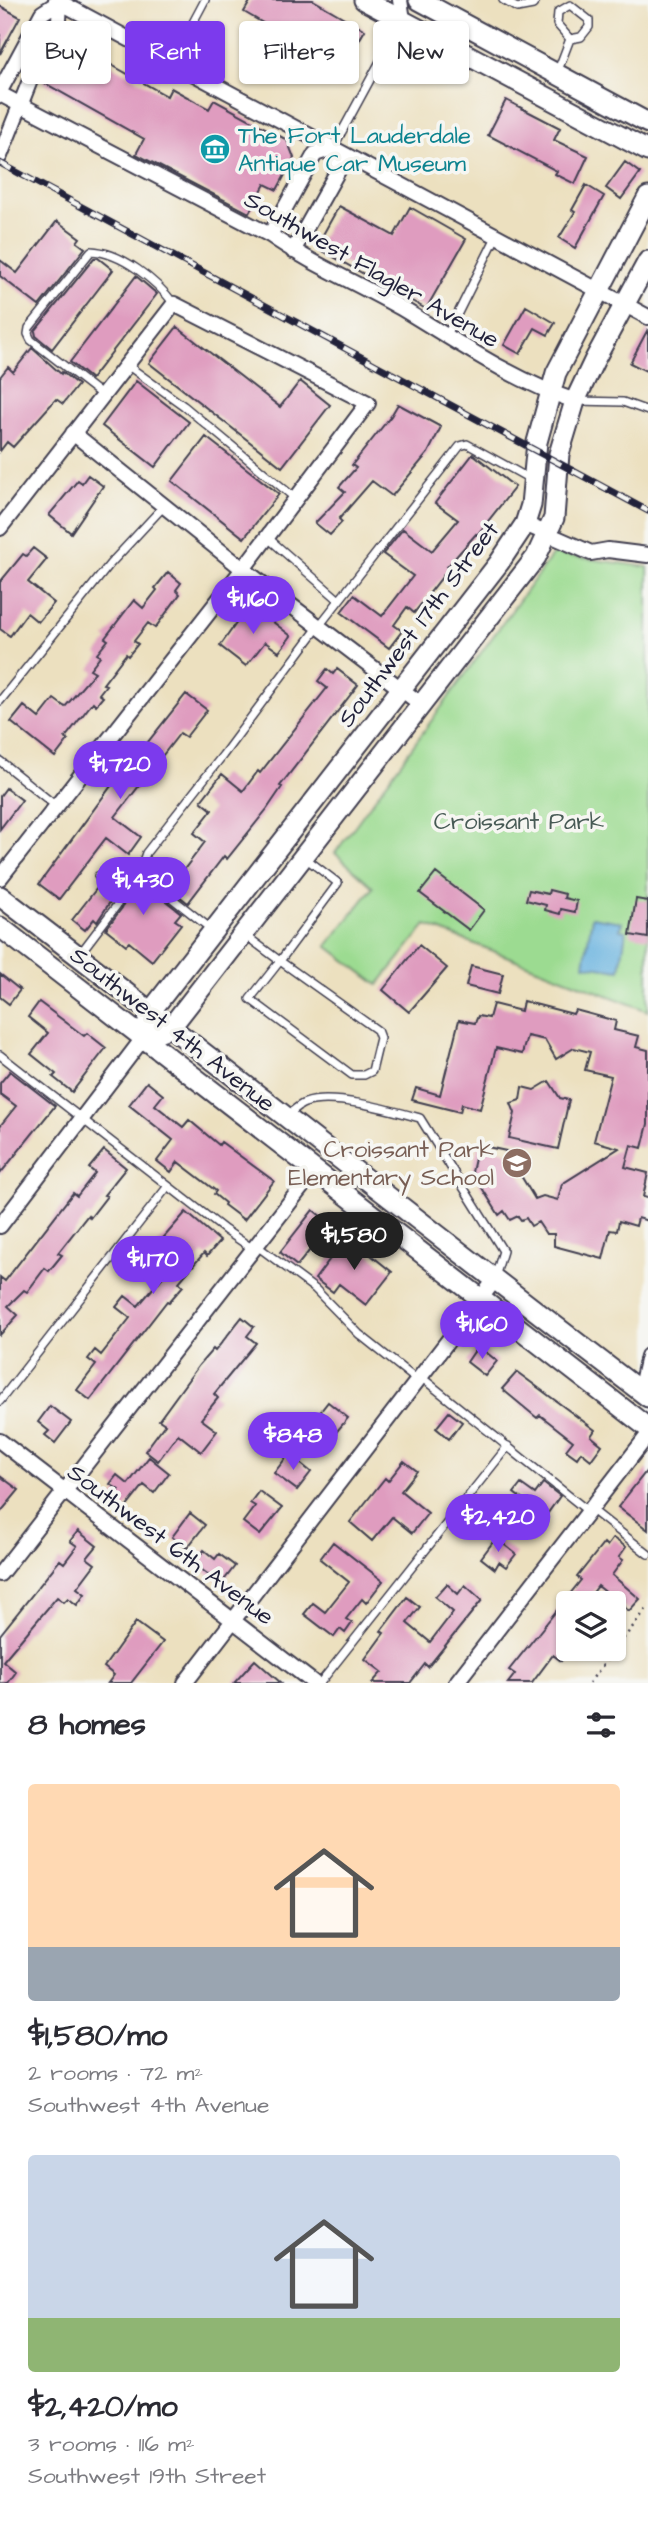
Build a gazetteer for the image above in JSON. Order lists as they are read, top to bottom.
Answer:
{
  "streets": {
    "main road": ["Southwest 17th Street", "Southwest 4th Avenue"],
    "street": ["Southwest Flagler Avenue", "Southwest 6th Avenue"]
  },
  "crossings": [
    ["Southwest Flagler Avenue", "Southwest 17th Street"],
    ["Southwest 17th Street", "Southwest 4th Avenue"]
  ],
  "parks": ["Croissant Park"],
  "places": {
    "museum": ["The Fort Lauderdale Antique Car Museum"],
    "school or university": ["Croissant Park Elementary School"]
  },
  "page": {
    "chip": [
      "Buy",
      "Rent",
      "Filters",
      "New"
    ],
    "price": [
      "$1,160",
      "$1,720",
      "$1,430",
      "$1,580",
      "$1,170",
      "$1,160",
      "$848",
      "$2,420"
    ],
    "heading": "8 homes",
    "list": [
      {
        "name": "$1,580/mo",
        "note": "2 rooms · 72 m² · Southwest 4th Avenue"
      },
      {
        "name": "$2,420/mo",
        "note": "3 rooms · 116 m² · Southwest 19th Street"
      }
    ]
  }
}
